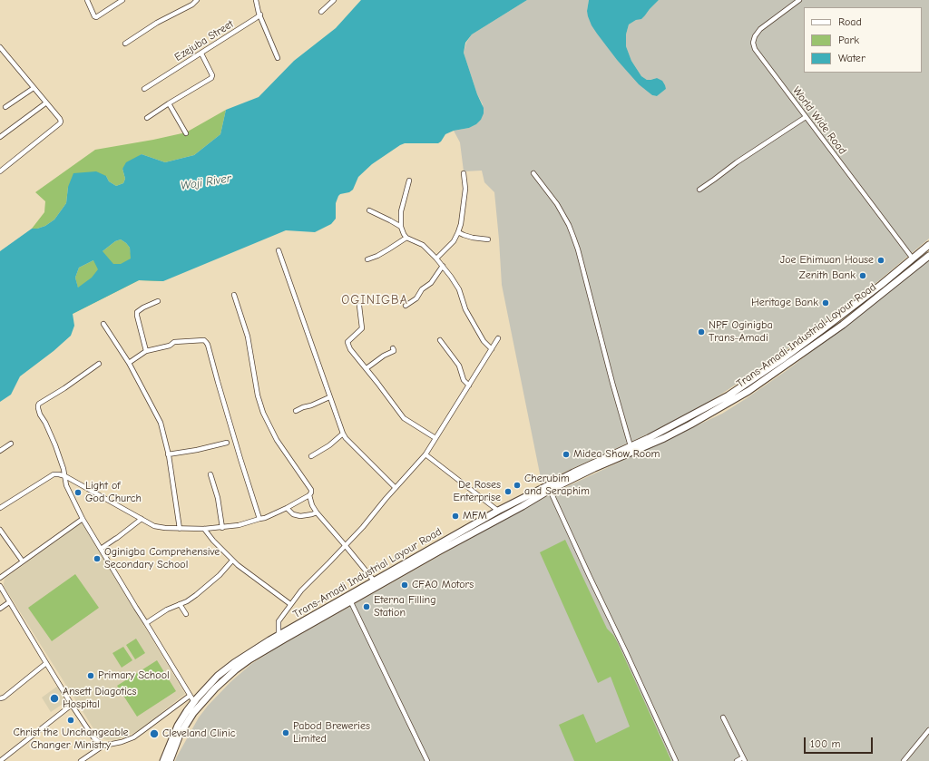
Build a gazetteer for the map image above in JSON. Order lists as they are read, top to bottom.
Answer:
{
  "streets": {
    "main road": ["Trans-Amadi Industrial Layour Road"],
    "street": ["Ezejuba Street", "World Wide Road"]
  },
  "crossings": [
    ["World Wide Road", "Trans-Amadi Industrial Layour Road"]
  ],
  "districts": ["OGINIGBA"],
  "water": ["Woji River"],
  "places": [
    "Joe Ehimuan House",
    "Zenith Bank",
    "Heritage Bank",
    "NPF Oginigba Trans-Amadi",
    "Midea Show Room",
    "Cherubim and Seraphim",
    "De Roses Enterprise",
    "Light of God Church",
    "MFM",
    "Oginigba Comprehensive Secondary School",
    "CFAO Motors",
    "Eterna Filling Station",
    "Primary School",
    "Ansett Diagotics Hospital",
    "Christ the Unchangeable Changer Ministry",
    "Pabod Breweries Limited",
    "Cleveland Clinic"
  ],
  "legend": ["Road", "Park", "Water"],
  "scale_bar": "100 m"
}
